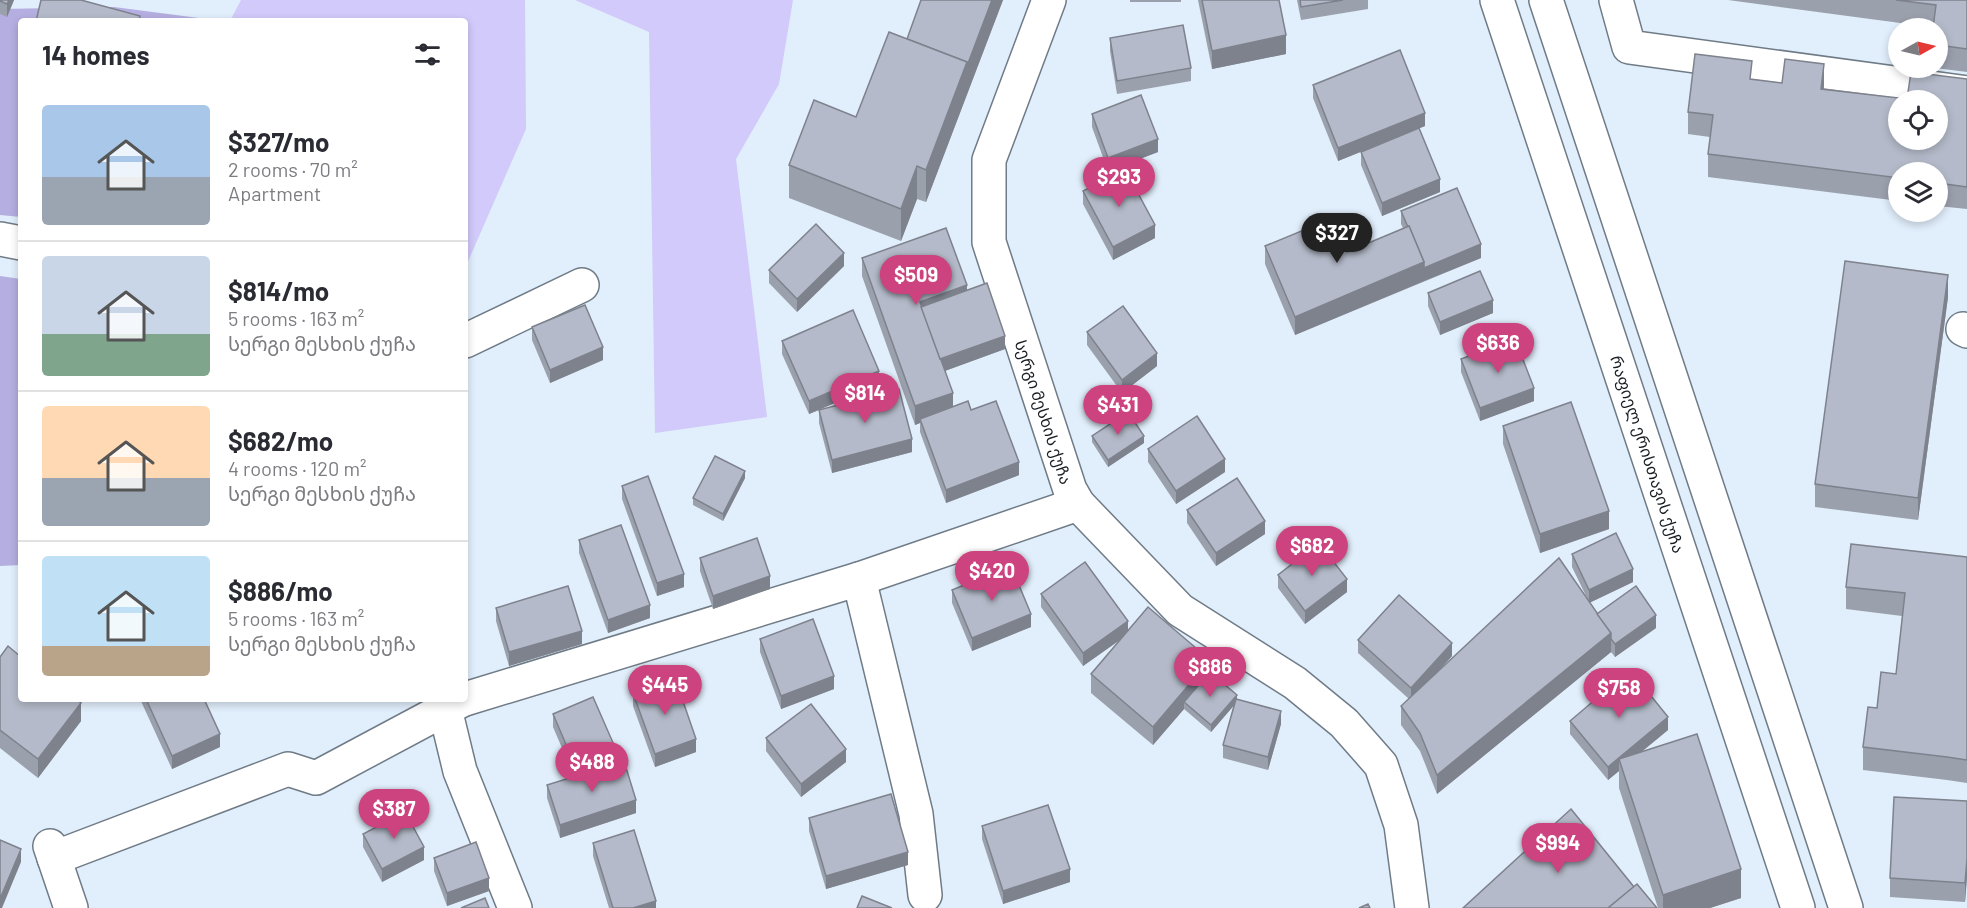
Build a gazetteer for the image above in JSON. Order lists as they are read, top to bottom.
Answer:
{
  "streets": {
    "street": ["სერგი მესხის ქუჩა", "რაფიელ ერისთავის ქუჩა"]
  },
  "north": "right",
  "page": {
    "heading": "14 homes",
    "list": [
      {
        "name": "$327/mo",
        "note": "2 rooms · 70 m² · Apartment"
      },
      {
        "name": "$814/mo",
        "note": "5 rooms · 163 m² · სერგი მესხის ქუჩა"
      },
      {
        "name": "$682/mo",
        "note": "4 rooms · 120 m² · სერგი მესხის ქუჩა"
      },
      {
        "name": "$886/mo",
        "note": "5 rooms · 163 m² · სერგი მესხის ქუჩა"
      }
    ],
    "price": [
      "$293",
      "$327",
      "$509",
      "$636",
      "$814",
      "$431",
      "$682",
      "$420",
      "$886",
      "$445",
      "$758",
      "$488",
      "$387",
      "$994"
    ]
  }
}
